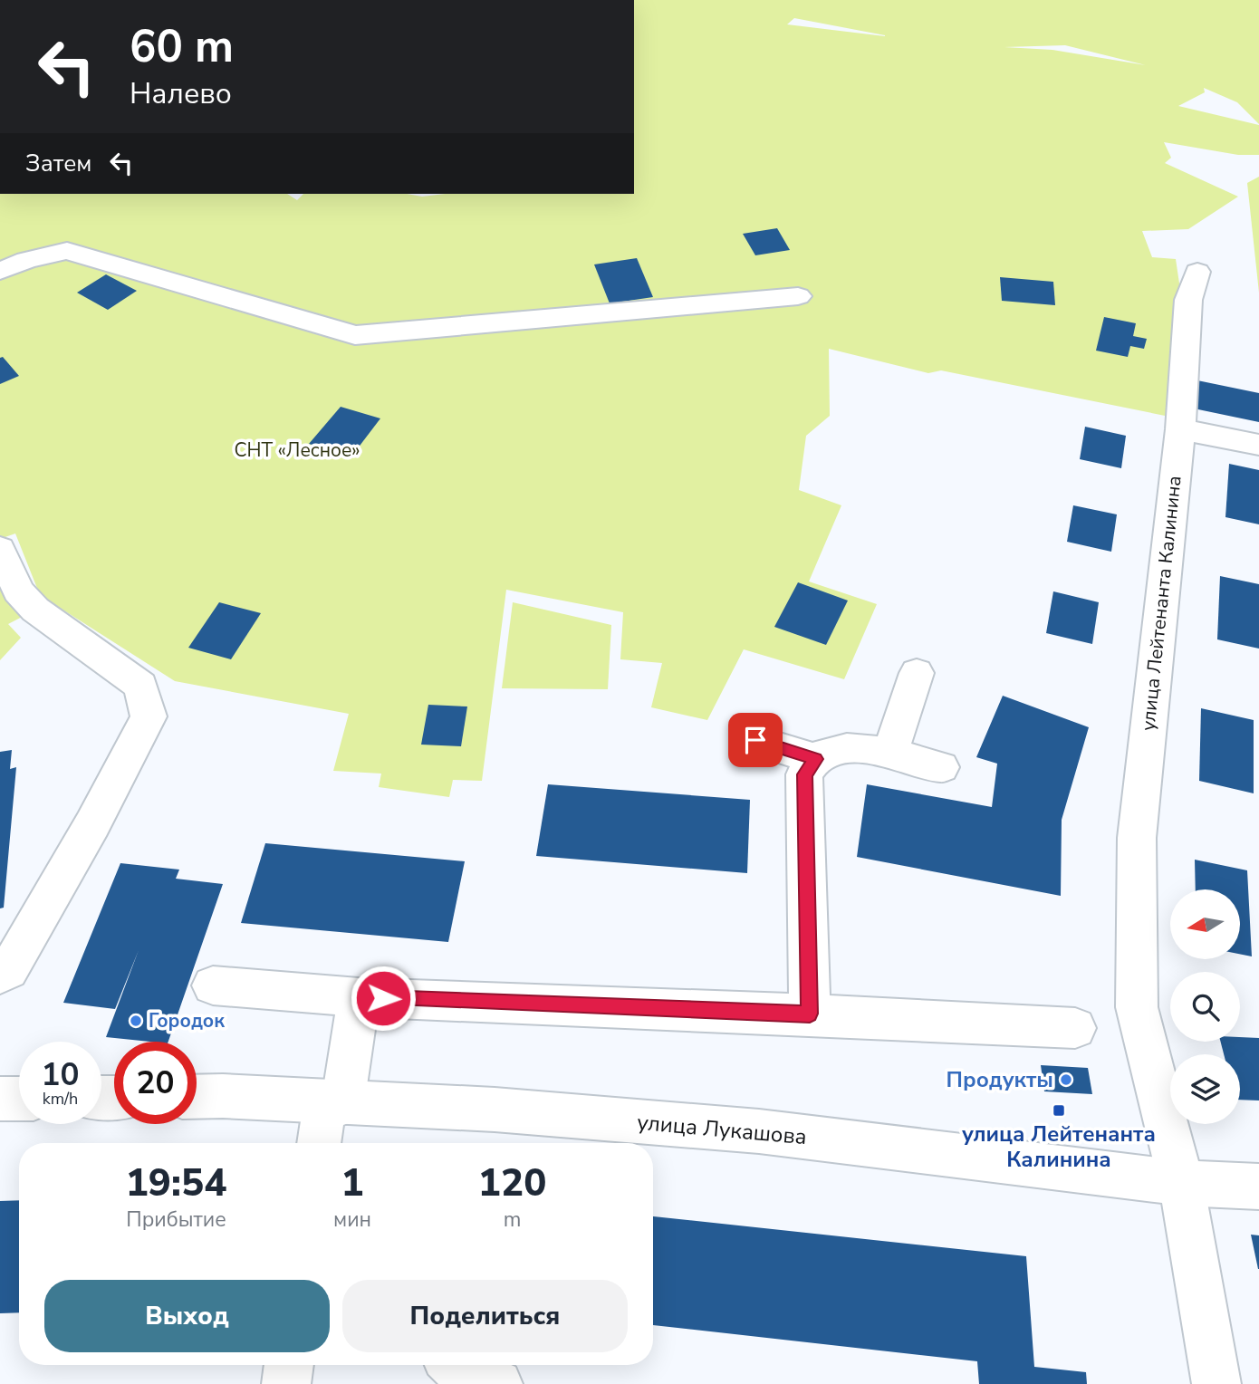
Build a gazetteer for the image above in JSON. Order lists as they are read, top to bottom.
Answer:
{
  "streets": {
    "street": ["улица Лейтенанта Калинина", "улица Лукашова"]
  },
  "crossings": [
    ["улица Лейтенанта Калинина", "улица Лукашова"]
  ],
  "parks": ["СНТ «Лесное»"],
  "places": {
    "other": ["Городок", "Продукты"],
    "transit": ["улица Лейтенанта Калинина"]
  },
  "north": "left",
  "page": {
    "turn": ["60 m", "Налево"],
    "then": "Затем",
    "speed": "10 km/h",
    "limit": "20",
    "eta": [
      "19:54",
      "Прибытие",
      "1",
      "мин",
      "120",
      "m"
    ],
    "buttons": ["Выход", "Поделиться"]
  }
}
